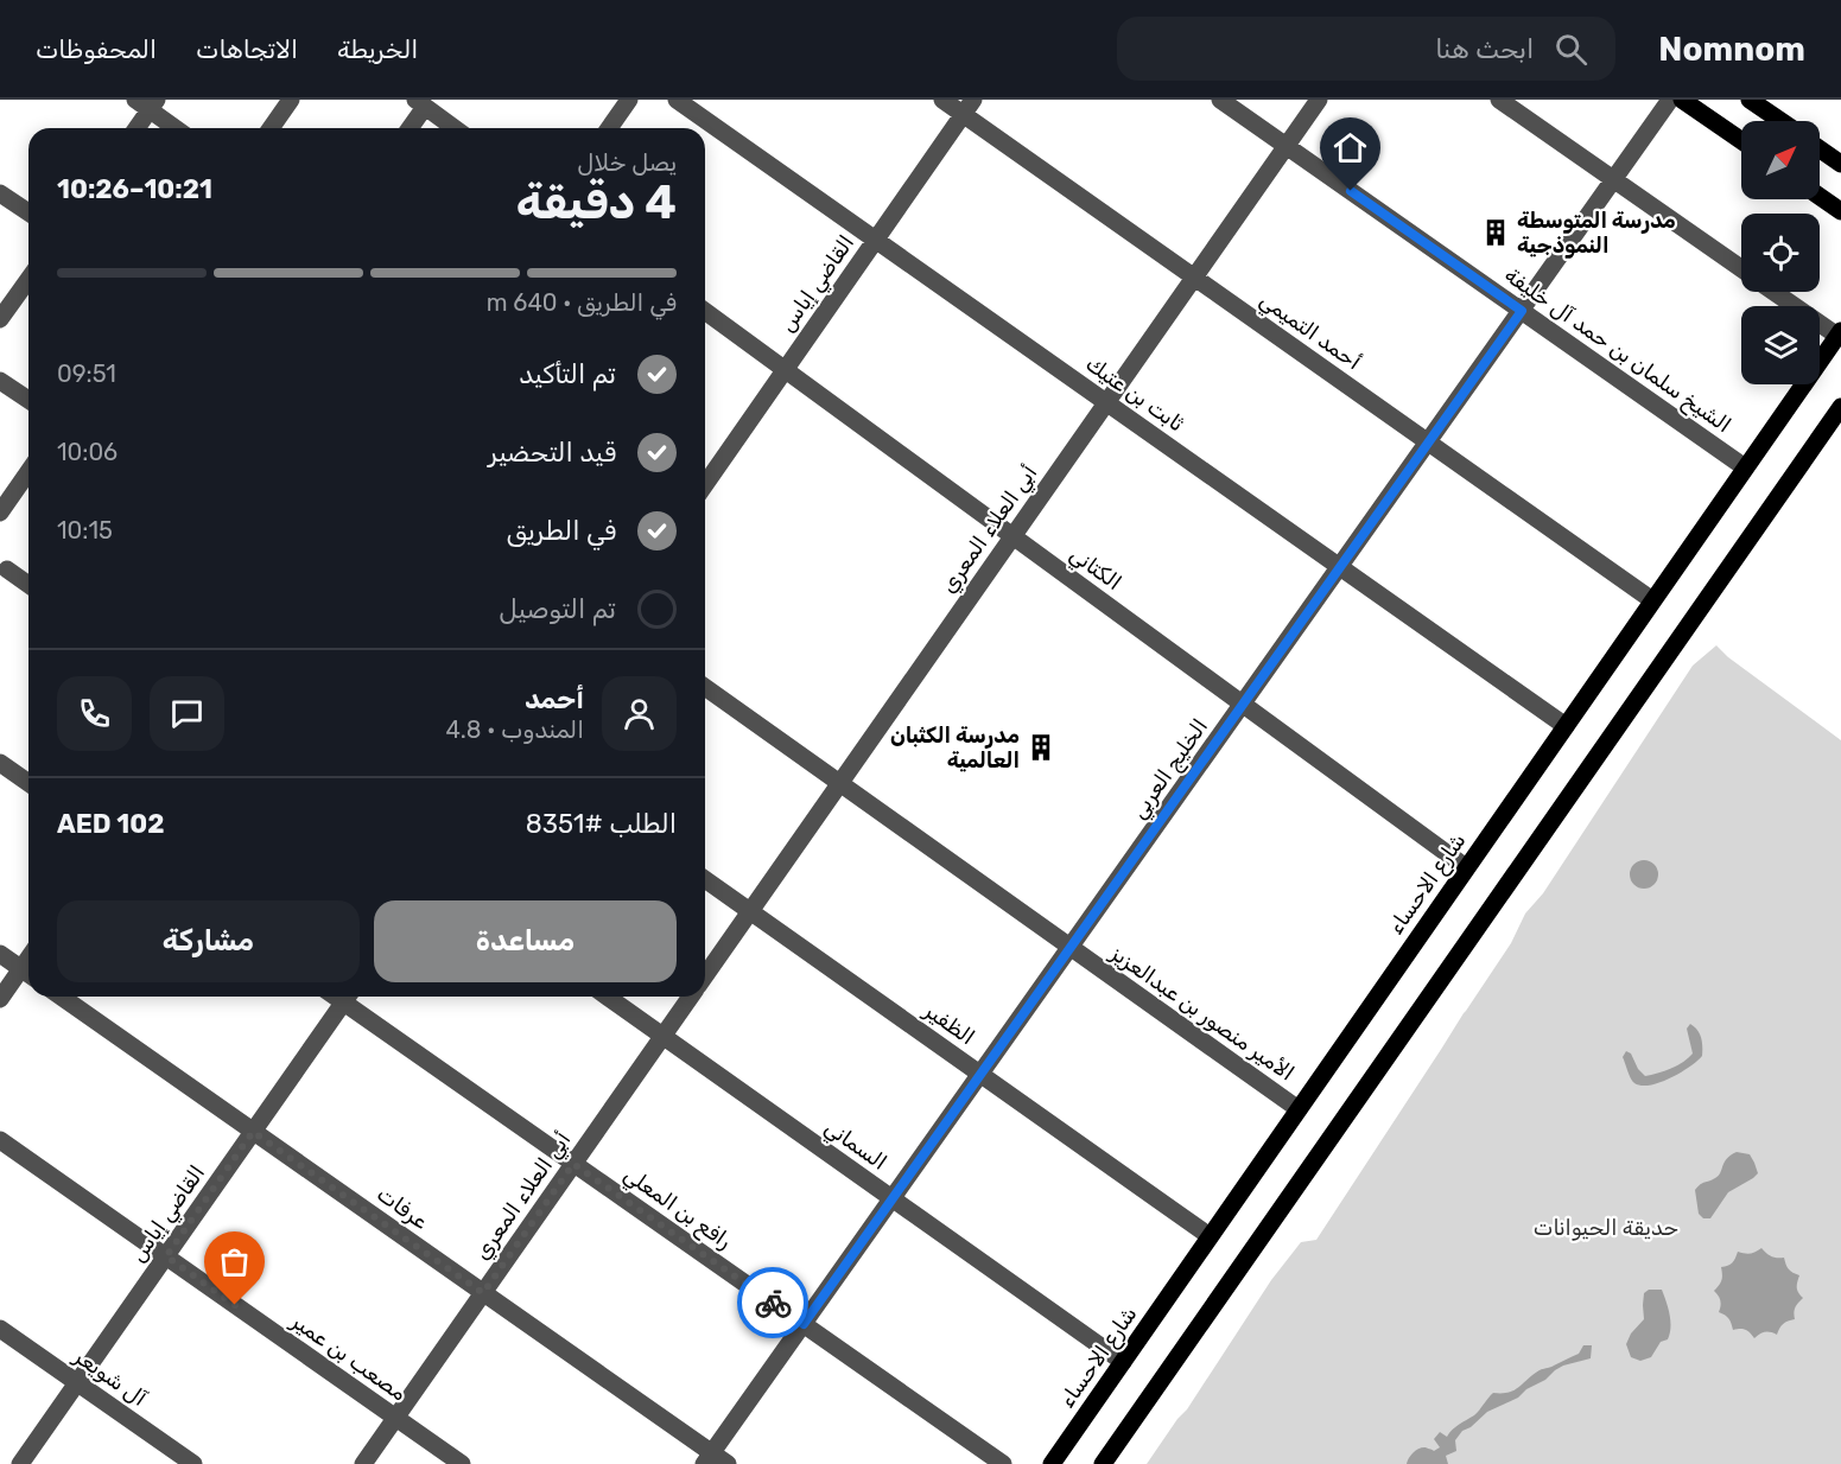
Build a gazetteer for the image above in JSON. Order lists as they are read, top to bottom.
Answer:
{
  "streets": {
    "main road": ["شارع الاحساء"],
    "street": [
      "القاضي إياس",
      "أحمد التميمي",
      "الشيخ سلمان بن حمد آل خليفة",
      "ثابت بن عتيك",
      "أبي العلاء المعري",
      "الكتاني",
      "الخليج العربي",
      "الأمير منصور بن عبدالعزيز",
      "الظفير",
      "السماني",
      "عرفات",
      "رافع بن المعلي",
      "مصعب بن عمير",
      "آل شويعر"
    ]
  },
  "crossings": [
    ["القاضي إياس", "أحمد التميمي"],
    ["القاضي إياس", "ثابت بن عتيك"],
    ["القاضي إياس", "الكتاني"],
    ["القاضي إياس", "عرفات"],
    ["القاضي إياس", "مصعب بن عمير"],
    ["القاضي إياس", "آل شويعر"],
    ["أحمد التميمي", "أبي العلاء المعري"],
    ["أحمد التميمي", "الخليج العربي"],
    ["أحمد التميمي", "شارع الاحساء"],
    ["الشيخ سلمان بن حمد آل خليفة", "أبي العلاء المعري"],
    ["الشيخ سلمان بن حمد آل خليفة", "الخليج العربي"],
    ["الشيخ سلمان بن حمد آل خليفة", "شارع الاحساء"],
    ["ثابت بن عتيك", "أبي العلاء المعري"],
    ["ثابت بن عتيك", "الخليج العربي"],
    ["ثابت بن عتيك", "شارع الاحساء"],
    ["أبي العلاء المعري", "الكتاني"],
    ["أبي العلاء المعري", "الأمير منصور بن عبدالعزيز"],
    ["أبي العلاء المعري", "الظفير"],
    ["أبي العلاء المعري", "السماني"],
    ["أبي العلاء المعري", "عرفات"],
    ["أبي العلاء المعري", "رافع بن المعلي"],
    ["أبي العلاء المعري", "مصعب بن عمير"],
    ["الكتاني", "الخليج العربي"],
    ["الكتاني", "شارع الاحساء"],
    ["الخليج العربي", "الأمير منصور بن عبدالعزيز"],
    ["الخليج العربي", "الظفير"],
    ["الخليج العربي", "السماني"],
    ["الخليج العربي", "عرفات"],
    ["الخليج العربي", "رافع بن المعلي"],
    ["شارع الاحساء", "الأمير منصور بن عبدالعزيز"],
    ["شارع الاحساء", "الظفير"],
    ["شارع الاحساء", "السماني"]
  ],
  "parks": ["حديقة الحيوانات"],
  "places": {
    "building": ["مدرسة المتوسطة النموذجية", "مدرسة الكثبان العالمية"]
  },
  "north": "top right",
  "page": {
    "header": "Nomnom",
    "search": "ابحث هنا",
    "nav": ["الخريطة", "الاتجاهات", "المحفوظات"],
    "heading": ["4 دقيقة", "يصل خلال", "10:21–10:26"],
    "panel": [
      "أحمد",
      "المندوب · 4.8",
      "الطلب #8351",
      "AED 102"
    ],
    "bar": "في الطريق · 640 m",
    "list": [
      ["تم التأكيد", "09:51"],
      ["قيد التحضير", "10:06"],
      ["في الطريق", "10:15"],
      "تم التوصيل"
    ],
    "buttons": ["مساعدة", "مشاركة"]
  }
}
